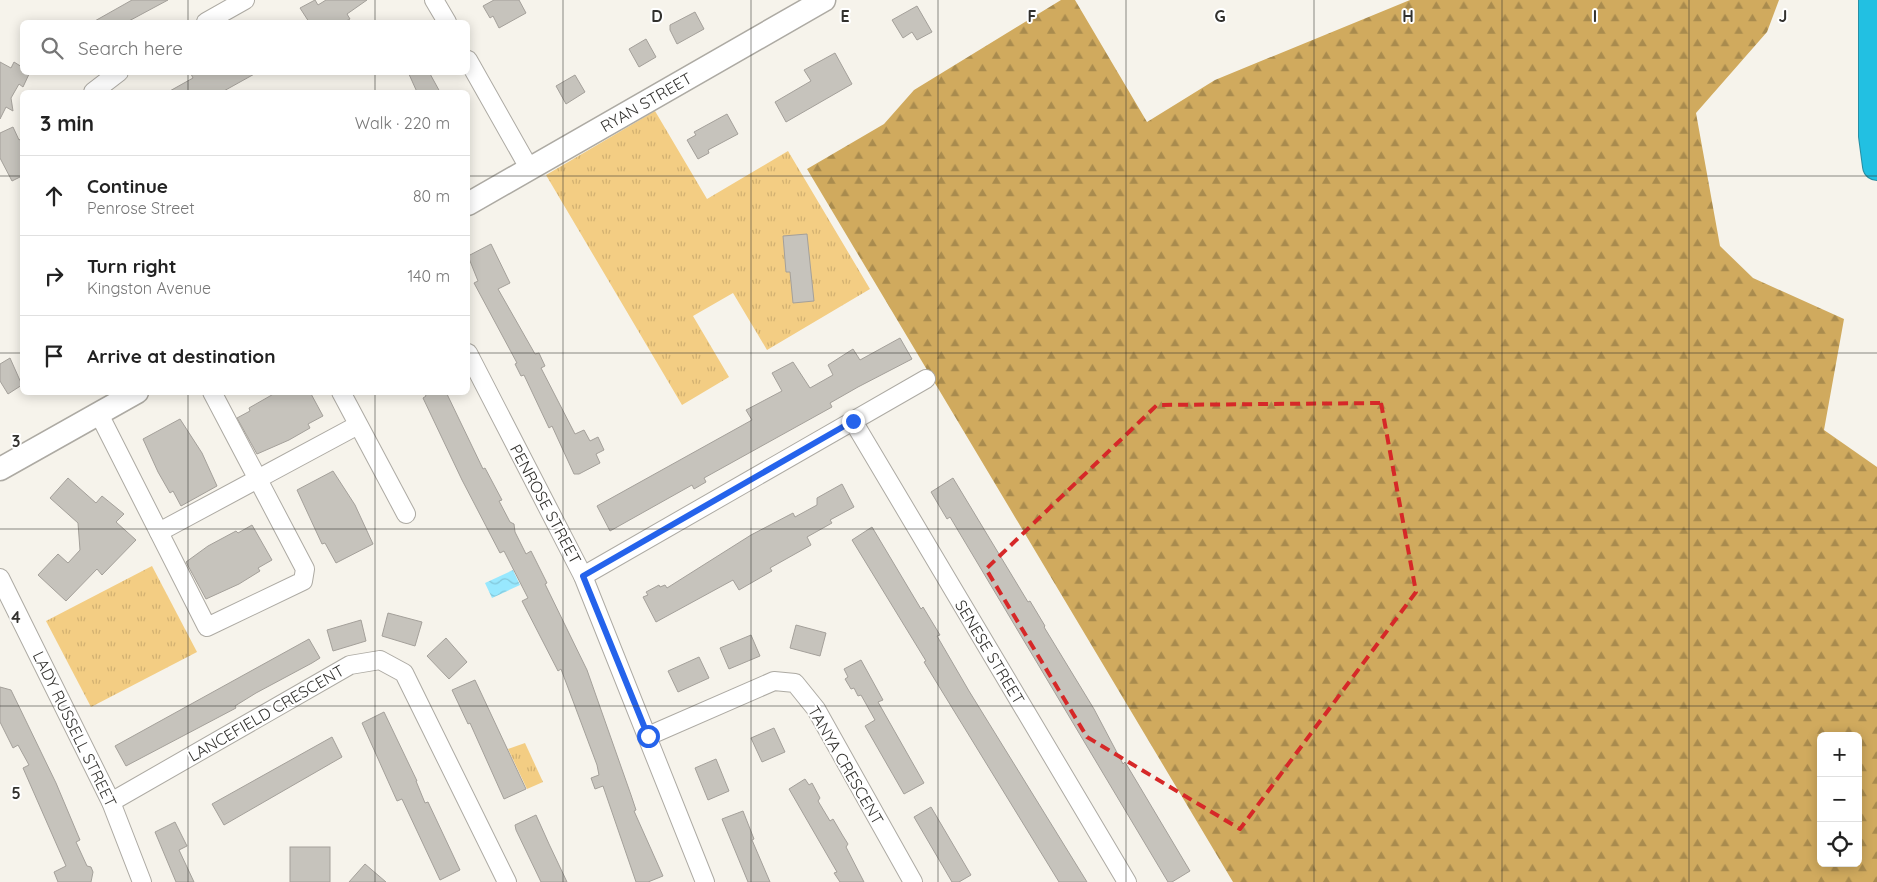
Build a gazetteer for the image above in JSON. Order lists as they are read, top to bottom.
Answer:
{
  "streets": {
    "street": [
      "RYAN STREET",
      "PENROSE STREET",
      "SENESE STREET",
      "LANCEFIELD CRESCENT",
      "LADY RUSSELL STREET",
      "TANYA CRESCENT"
    ]
  },
  "crossings": [
    ["PENROSE STREET", "TANYA CRESCENT"],
    ["LANCEFIELD CRESCENT", "LADY RUSSELL STREET"]
  ],
  "page": {
    "search": "Search here",
    "heading": ["3 min", "Walk · 220 m"],
    "list": [
      ["Continue", "Penrose Street", "80 m"],
      ["Turn right", "Kingston Avenue", "140 m"],
      "Arrive at destination"
    ],
    "map_buttons": ["+", "−"]
  },
  "grid": {
    "columns": [
      "D",
      "E",
      "F",
      "G",
      "H",
      "I",
      "J"
    ],
    "rows": ["3", "4", "5"]
  }
}
